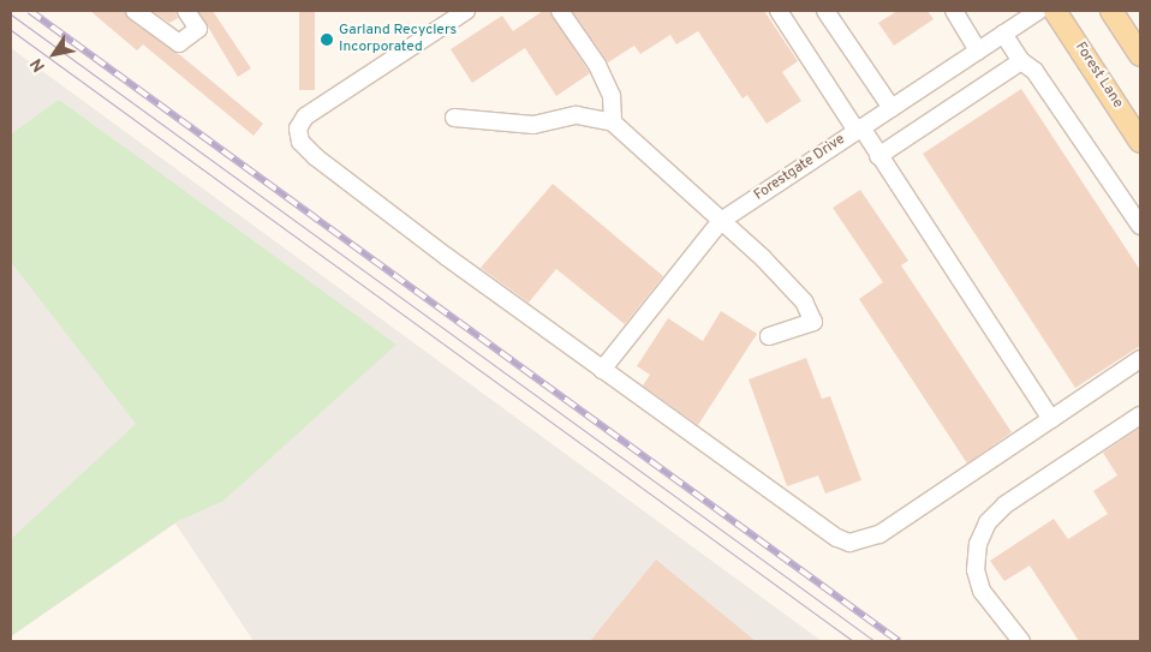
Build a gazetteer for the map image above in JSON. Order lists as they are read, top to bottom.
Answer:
{
  "streets": {
    "main road": ["Forest Lane"],
    "street": ["Forestgate Drive"]
  },
  "places": ["Garland Recyclers Incorporated"],
  "north": "bottom left"
}
